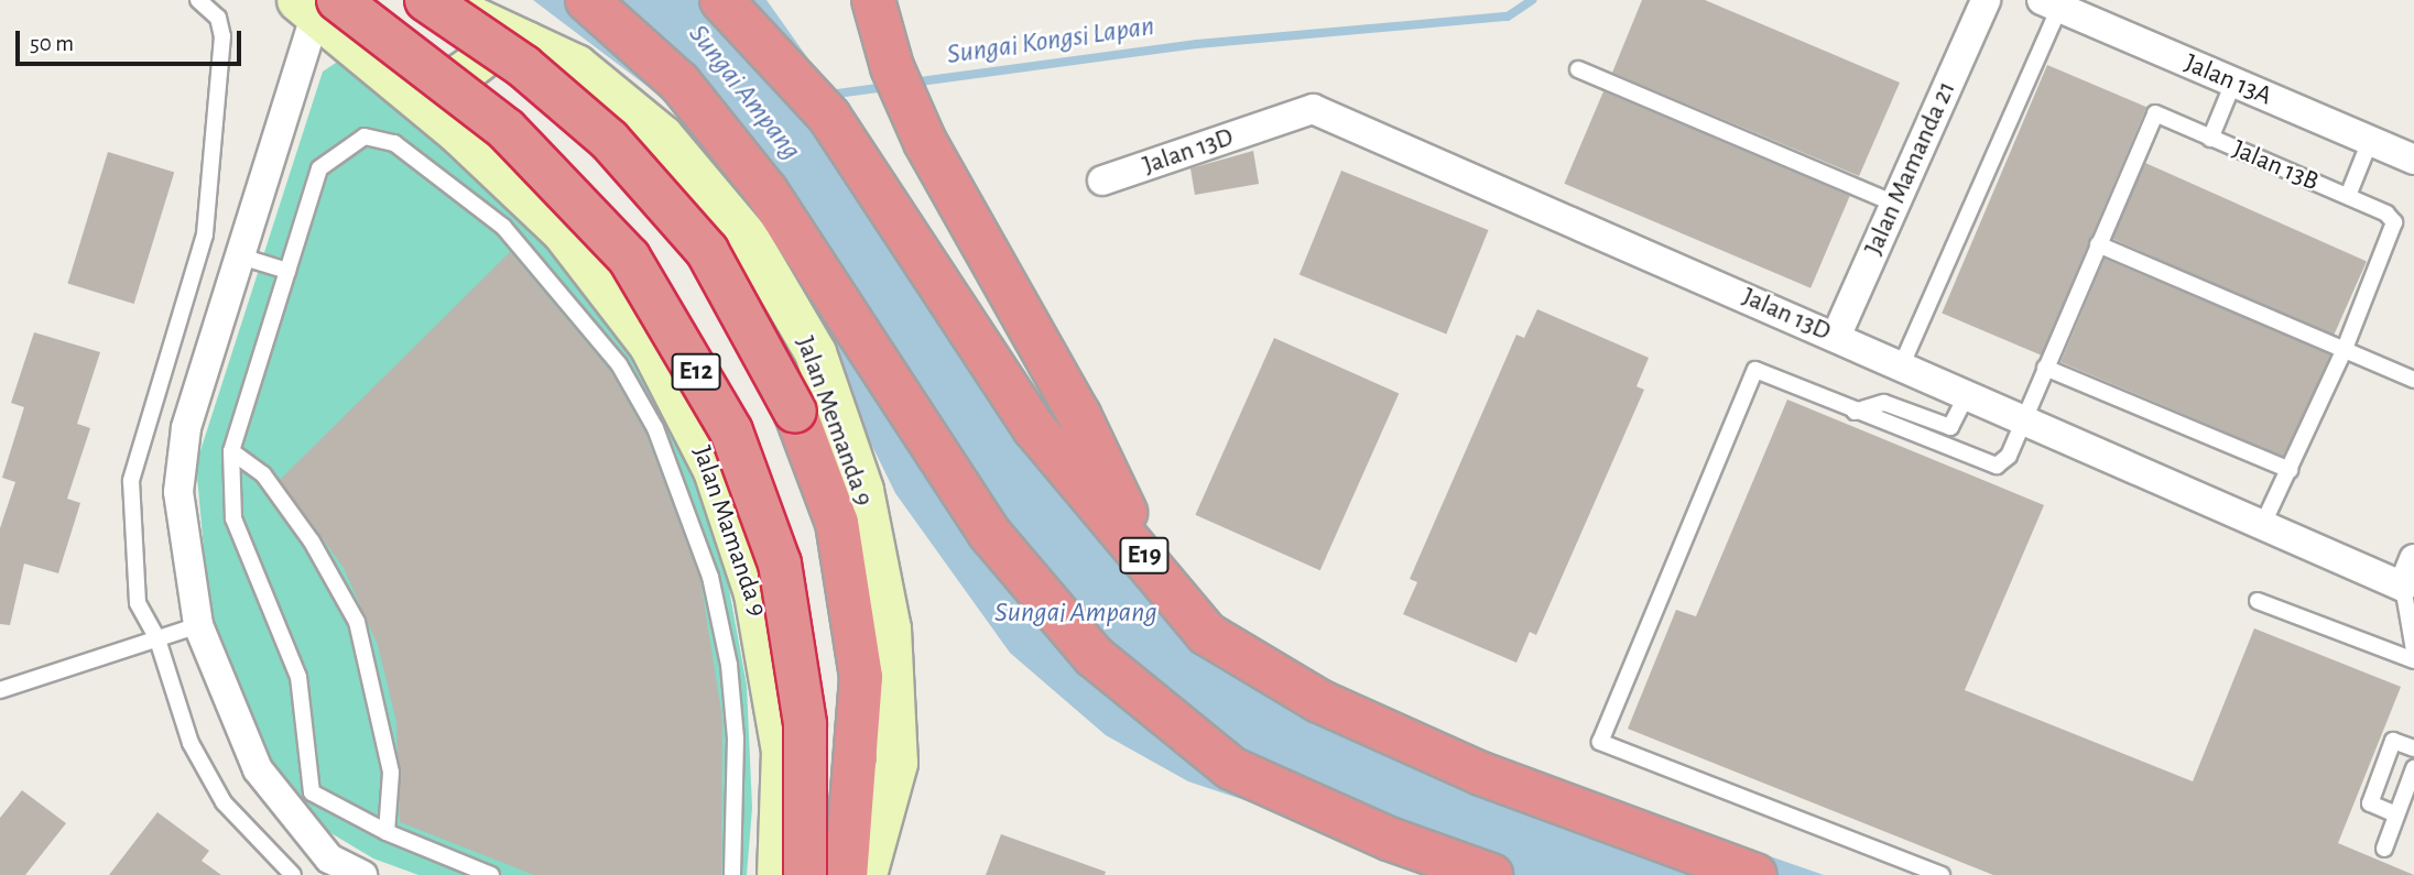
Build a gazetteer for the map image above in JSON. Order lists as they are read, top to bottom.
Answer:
{
  "streets": {
    "highway": ["E12", "E19"],
    "street": [
      "Jalan 13A",
      "Jalan 13D",
      "Jalan Mamanda 21",
      "Jalan Memanda 9",
      "Jalan Mamanda 9"
    ],
    "lane": ["Jalan 13B"]
  },
  "crossings": [
    ["Jalan 13D", "Jalan 13B"],
    ["Jalan 13D", "Jalan Mamanda 21"],
    ["E12", "Jalan Mamanda 9"]
  ],
  "water": ["Sungai Kongsi Lapan", "Sungai Ampang"],
  "scale_bar": "50 m"
}
